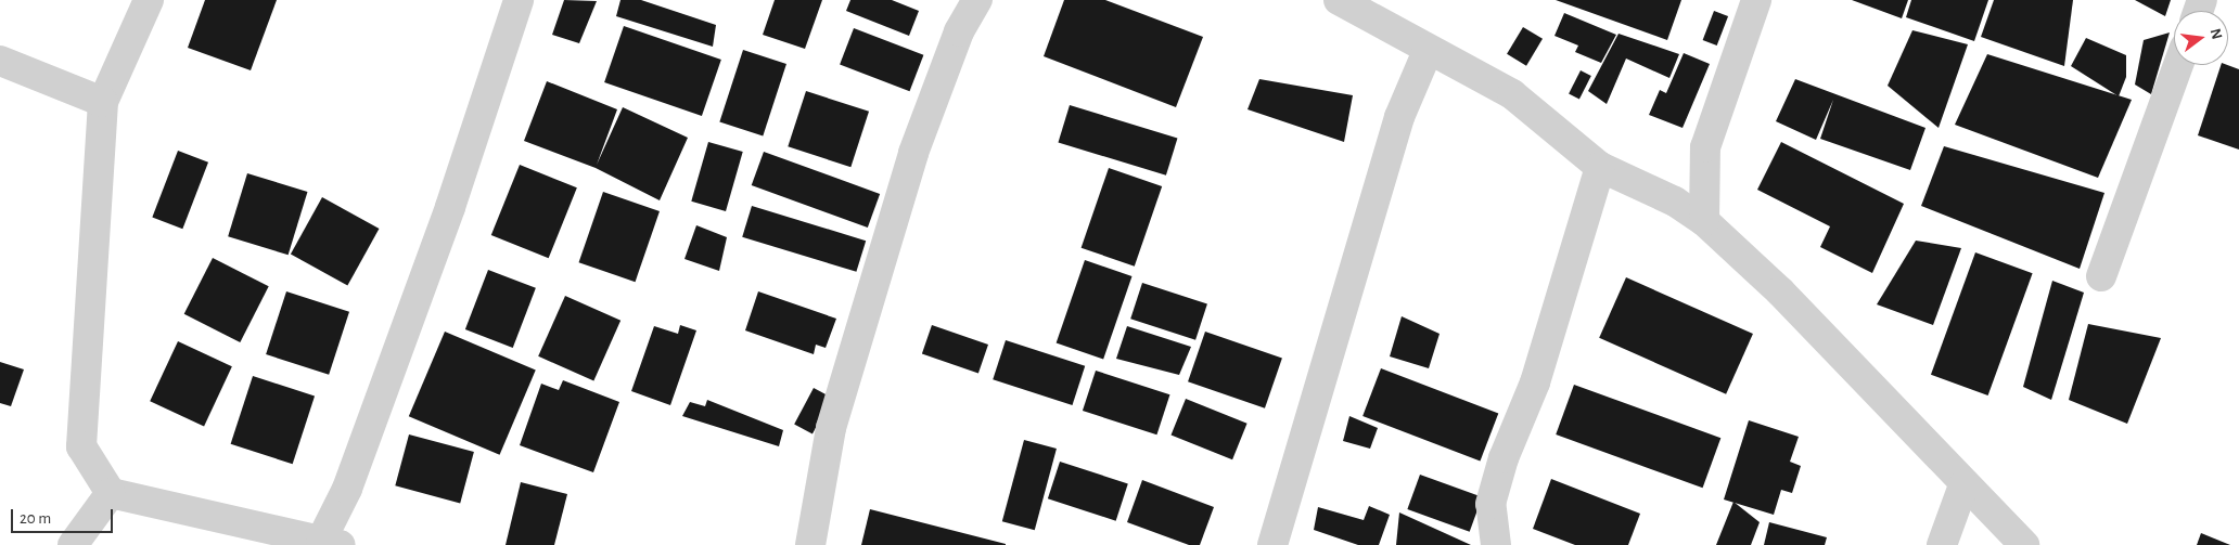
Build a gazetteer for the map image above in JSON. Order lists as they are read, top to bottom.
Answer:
{
  "scale_bar": "20 m",
  "north": "right"
}
